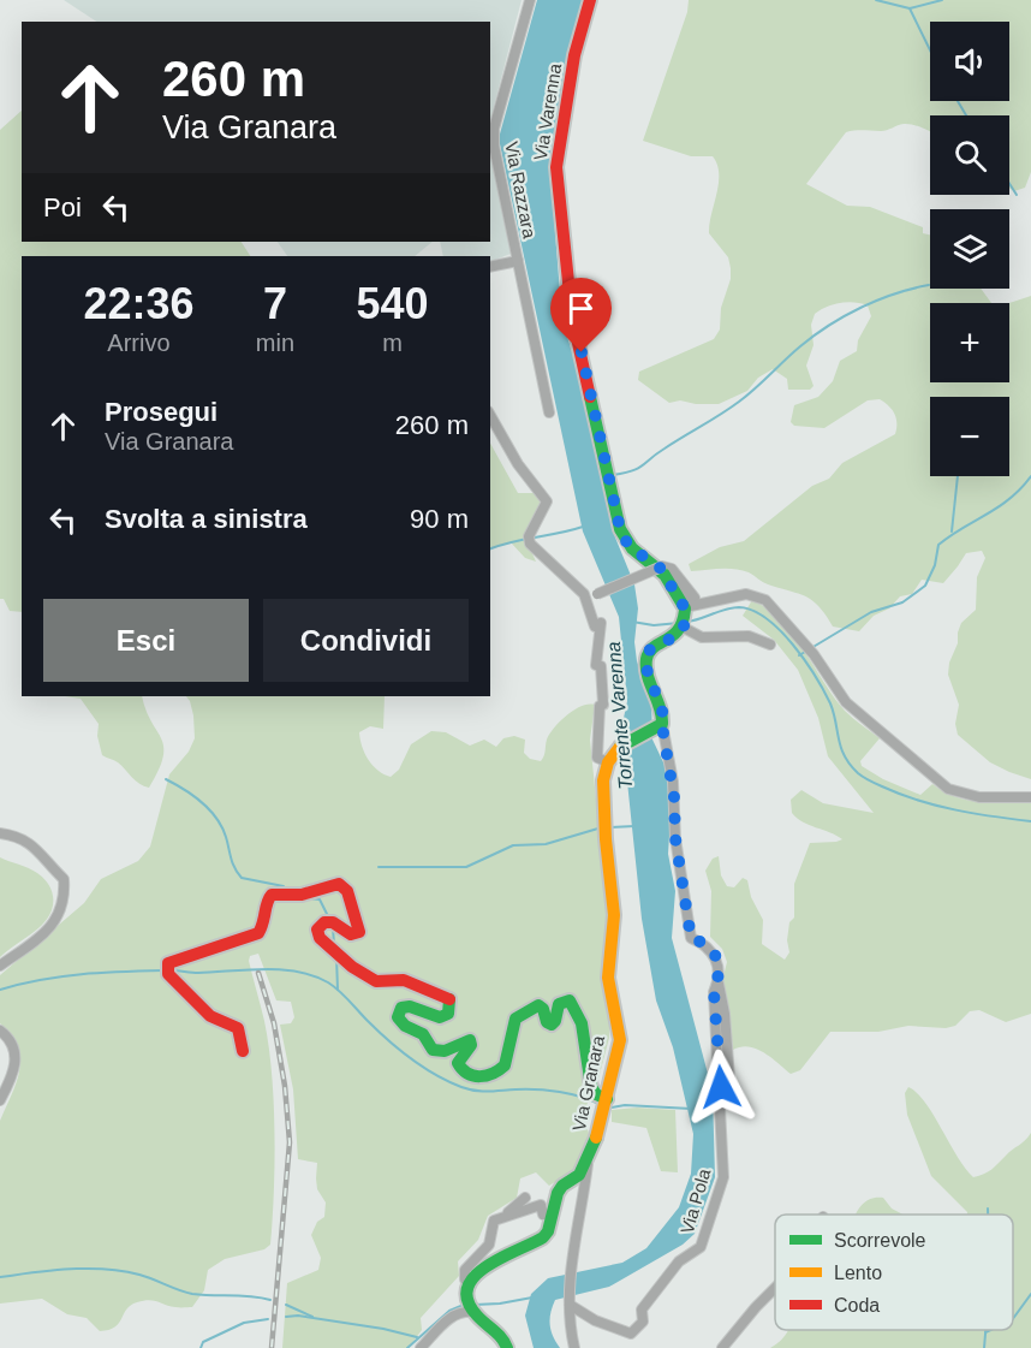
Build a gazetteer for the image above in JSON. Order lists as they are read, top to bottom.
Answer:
{
  "streets": {
    "street": [
      "Via Varenna",
      "Via Razzara",
      "Via Granara",
      "Via Pola"
    ]
  },
  "crossings": [
    ["Via Granara", "Via Pola"]
  ],
  "water": ["Torrente Varenna"],
  "legend": ["Scorrevole", "Lento", "Coda"],
  "page": {
    "map_buttons": ["+", "−"],
    "turn": ["260 m", "Via Granara"],
    "then": "Poi",
    "eta": [
      "22:36",
      "Arrivo",
      "7",
      "min",
      "540",
      "m"
    ],
    "list": [
      {
        "name": "Prosegui",
        "note": "Via Granara",
        "value": "260 m"
      },
      {
        "name": "Svolta a sinistra",
        "value": "90 m"
      }
    ],
    "buttons": ["Esci", "Condividi"]
  }
}
